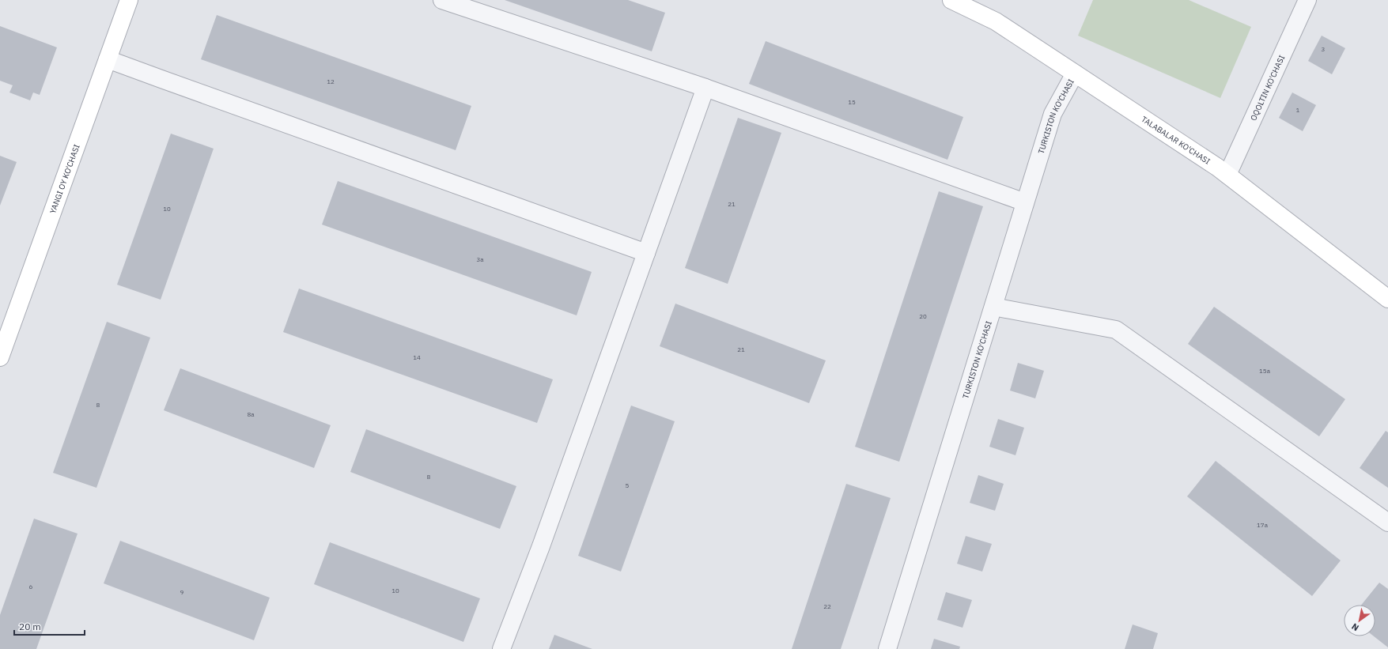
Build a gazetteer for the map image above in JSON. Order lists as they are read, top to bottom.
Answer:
{
  "streets": {
    "street": [
      "OQOLTIN KO'CHASI",
      "TURKISTON KO'CHASI",
      "TALABALAR KO'CHASI",
      "YANGI OY KO'CHASI"
    ]
  },
  "crossings": [
    ["OQOLTIN KO'CHASI", "TALABALAR KO'CHASI"],
    ["TURKISTON KO'CHASI", "TALABALAR KO'CHASI"]
  ],
  "house_numbers": [
    "3",
    "12",
    "15",
    "1",
    "21",
    "10",
    "3a",
    "20",
    "21",
    "14",
    "15a",
    "8",
    "8a",
    "8",
    "5",
    "17a",
    "6",
    "10",
    "9",
    "22"
  ],
  "scale_bar": "20 m",
  "north": "bottom left"
}
